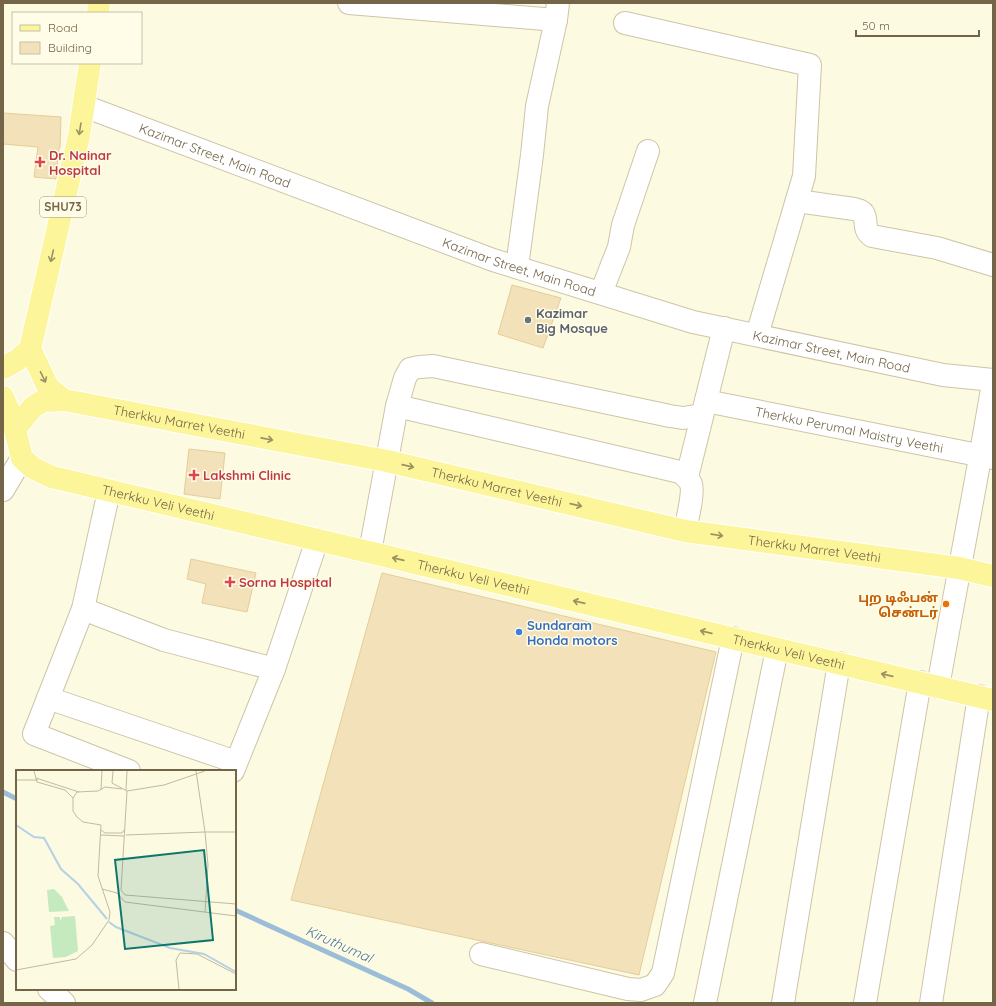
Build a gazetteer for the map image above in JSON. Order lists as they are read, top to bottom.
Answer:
{
  "streets": {
    "main road": ["SHU73", "Therkku Marret Veethi", "Therkku Veli Veethi"],
    "street": ["Kazimar Street, Main Road", "Therkku Perumal Maistry Veethi"]
  },
  "crossings": [
    ["Kazimar Street, Main Road", "SHU73"],
    ["SHU73", "Therkku Marret Veethi"]
  ],
  "one_way": ["Therkku Marret Veethi", "Therkku Veli Veethi"],
  "water": ["Kiruthumal"],
  "places": {
    "health": ["Dr. Nainar Hospital", "Lakshmi Clinic", "Sorna Hospital"],
    "other": ["Kazimar Big Mosque", "புற டிஃபன் சென்டர்", "Sundaram Honda motors"]
  },
  "legend": ["Road", "Building"],
  "scale_bar": "50 m"
}
